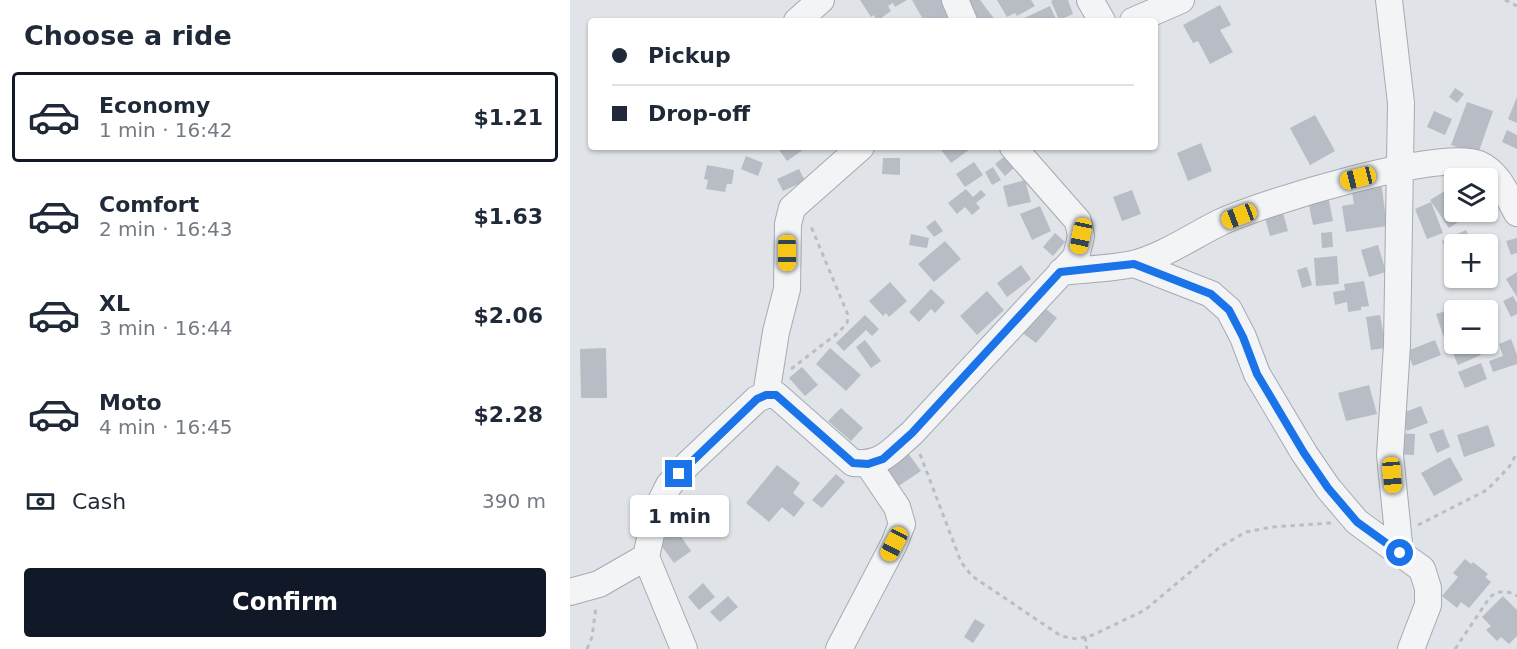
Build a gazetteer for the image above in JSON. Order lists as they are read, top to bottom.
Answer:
{
  "page": {
    "heading": "Choose a ride",
    "banner": ["Pickup", "Drop-off"],
    "list": [
      {
        "name": "Economy",
        "note": "1 min · 16:42",
        "value": "$1.21"
      },
      {
        "name": "Comfort",
        "note": "2 min · 16:43",
        "value": "$1.63"
      },
      {
        "name": "XL",
        "note": "3 min · 16:44",
        "value": "$2.06"
      },
      {
        "name": "Moto",
        "note": "4 min · 16:45",
        "value": "$2.28"
      }
    ],
    "map_buttons": ["+", "−"],
    "pay": ["Cash", "390 m"],
    "bubble": "1 min",
    "buttons": "Confirm"
  }
}
